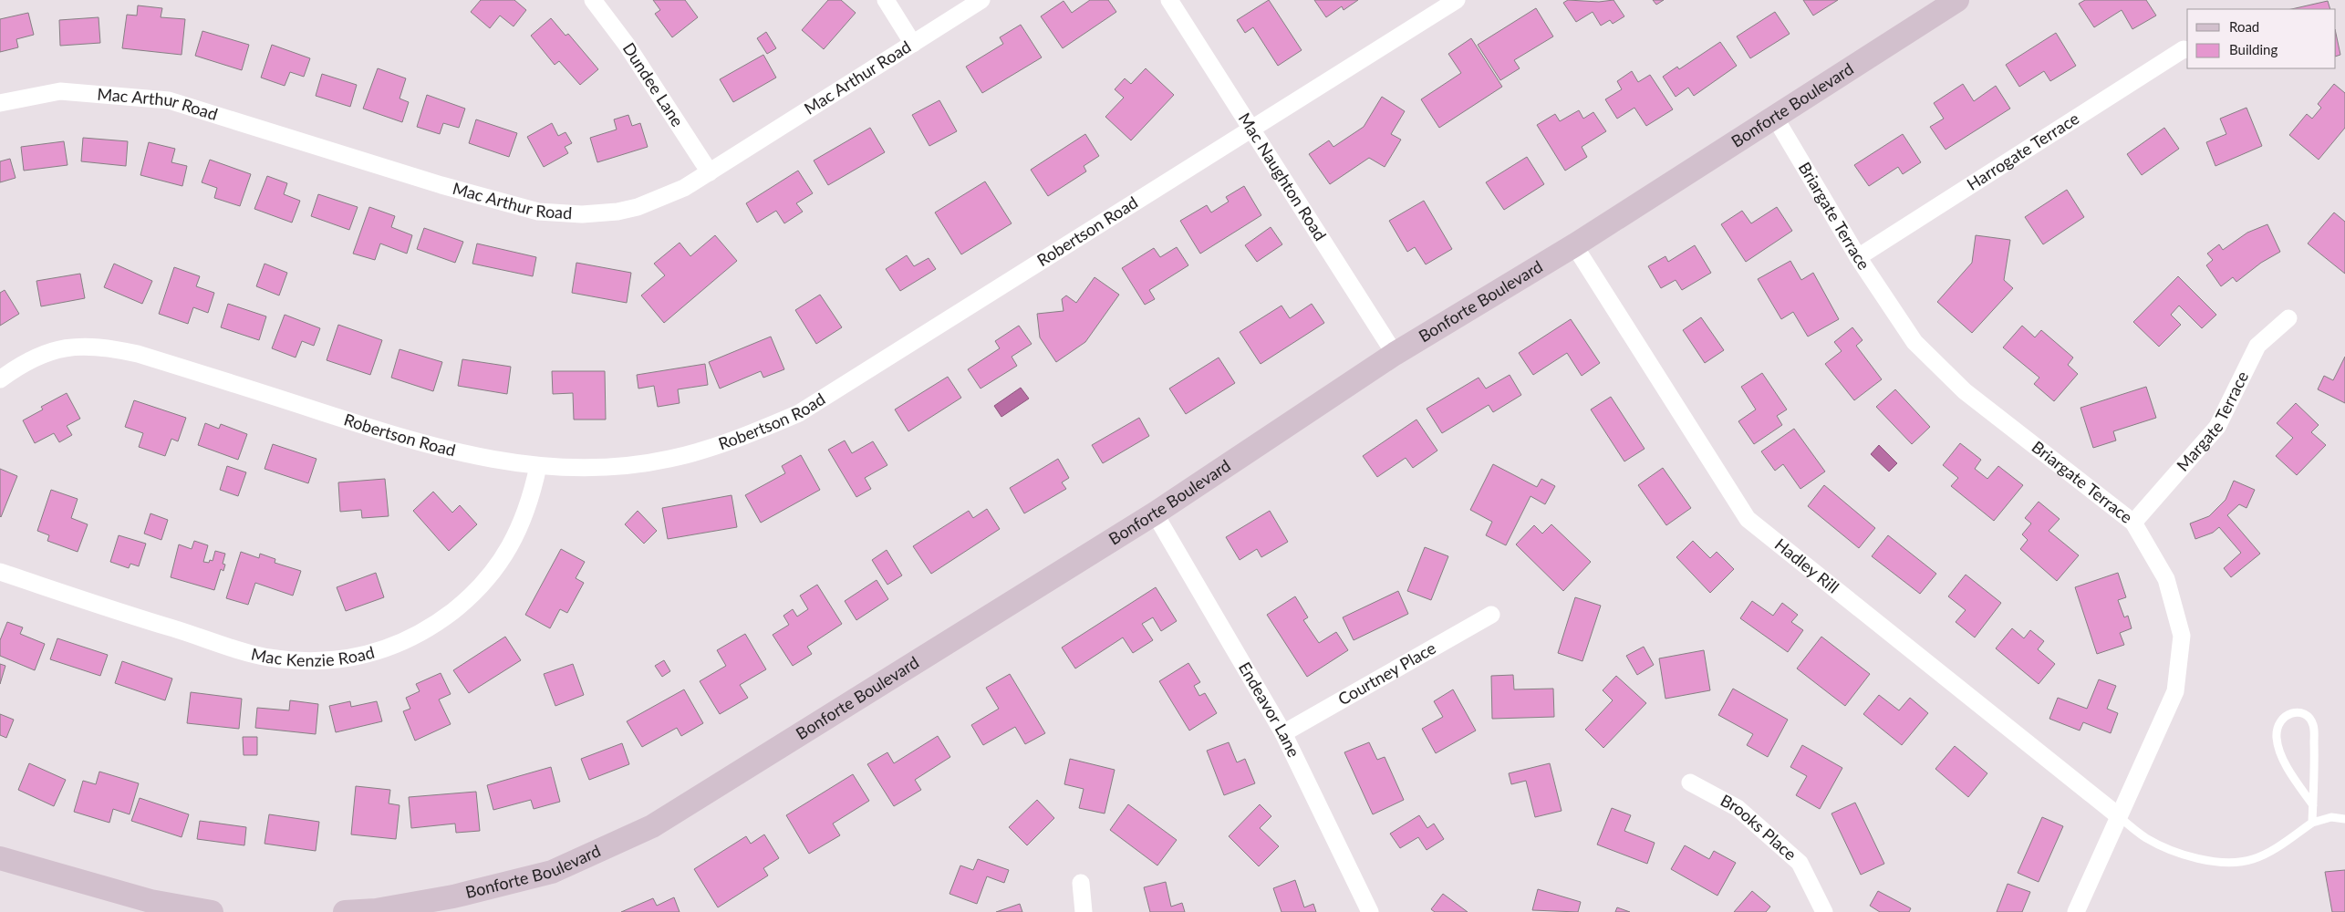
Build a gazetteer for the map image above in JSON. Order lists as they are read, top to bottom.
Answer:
{
  "streets": {
    "main road": ["Bonforte Boulevard"],
    "street": [
      "Mac Arthur Road",
      "Dundee Lane",
      "Harrogate Terrace",
      "Mac Naughton Road",
      "Briargate Terrace",
      "Robertson Road",
      "Margate Terrace",
      "Hadley Rill",
      "Mac Kenzie Road",
      "Courtney Place",
      "Endeavor Lane",
      "Brooks Place"
    ]
  },
  "crossings": [
    ["Mac Arthur Road", "Dundee Lane"],
    ["Bonforte Boulevard", "Mac Naughton Road"],
    ["Bonforte Boulevard", "Briargate Terrace"],
    ["Bonforte Boulevard", "Hadley Rill"],
    ["Bonforte Boulevard", "Endeavor Lane"],
    ["Harrogate Terrace", "Briargate Terrace"],
    ["Mac Naughton Road", "Robertson Road"],
    ["Briargate Terrace", "Margate Terrace"],
    ["Briargate Terrace", "Hadley Rill"],
    ["Robertson Road", "Mac Kenzie Road"],
    ["Courtney Place", "Endeavor Lane"]
  ],
  "legend": ["Road", "Building"]
}
